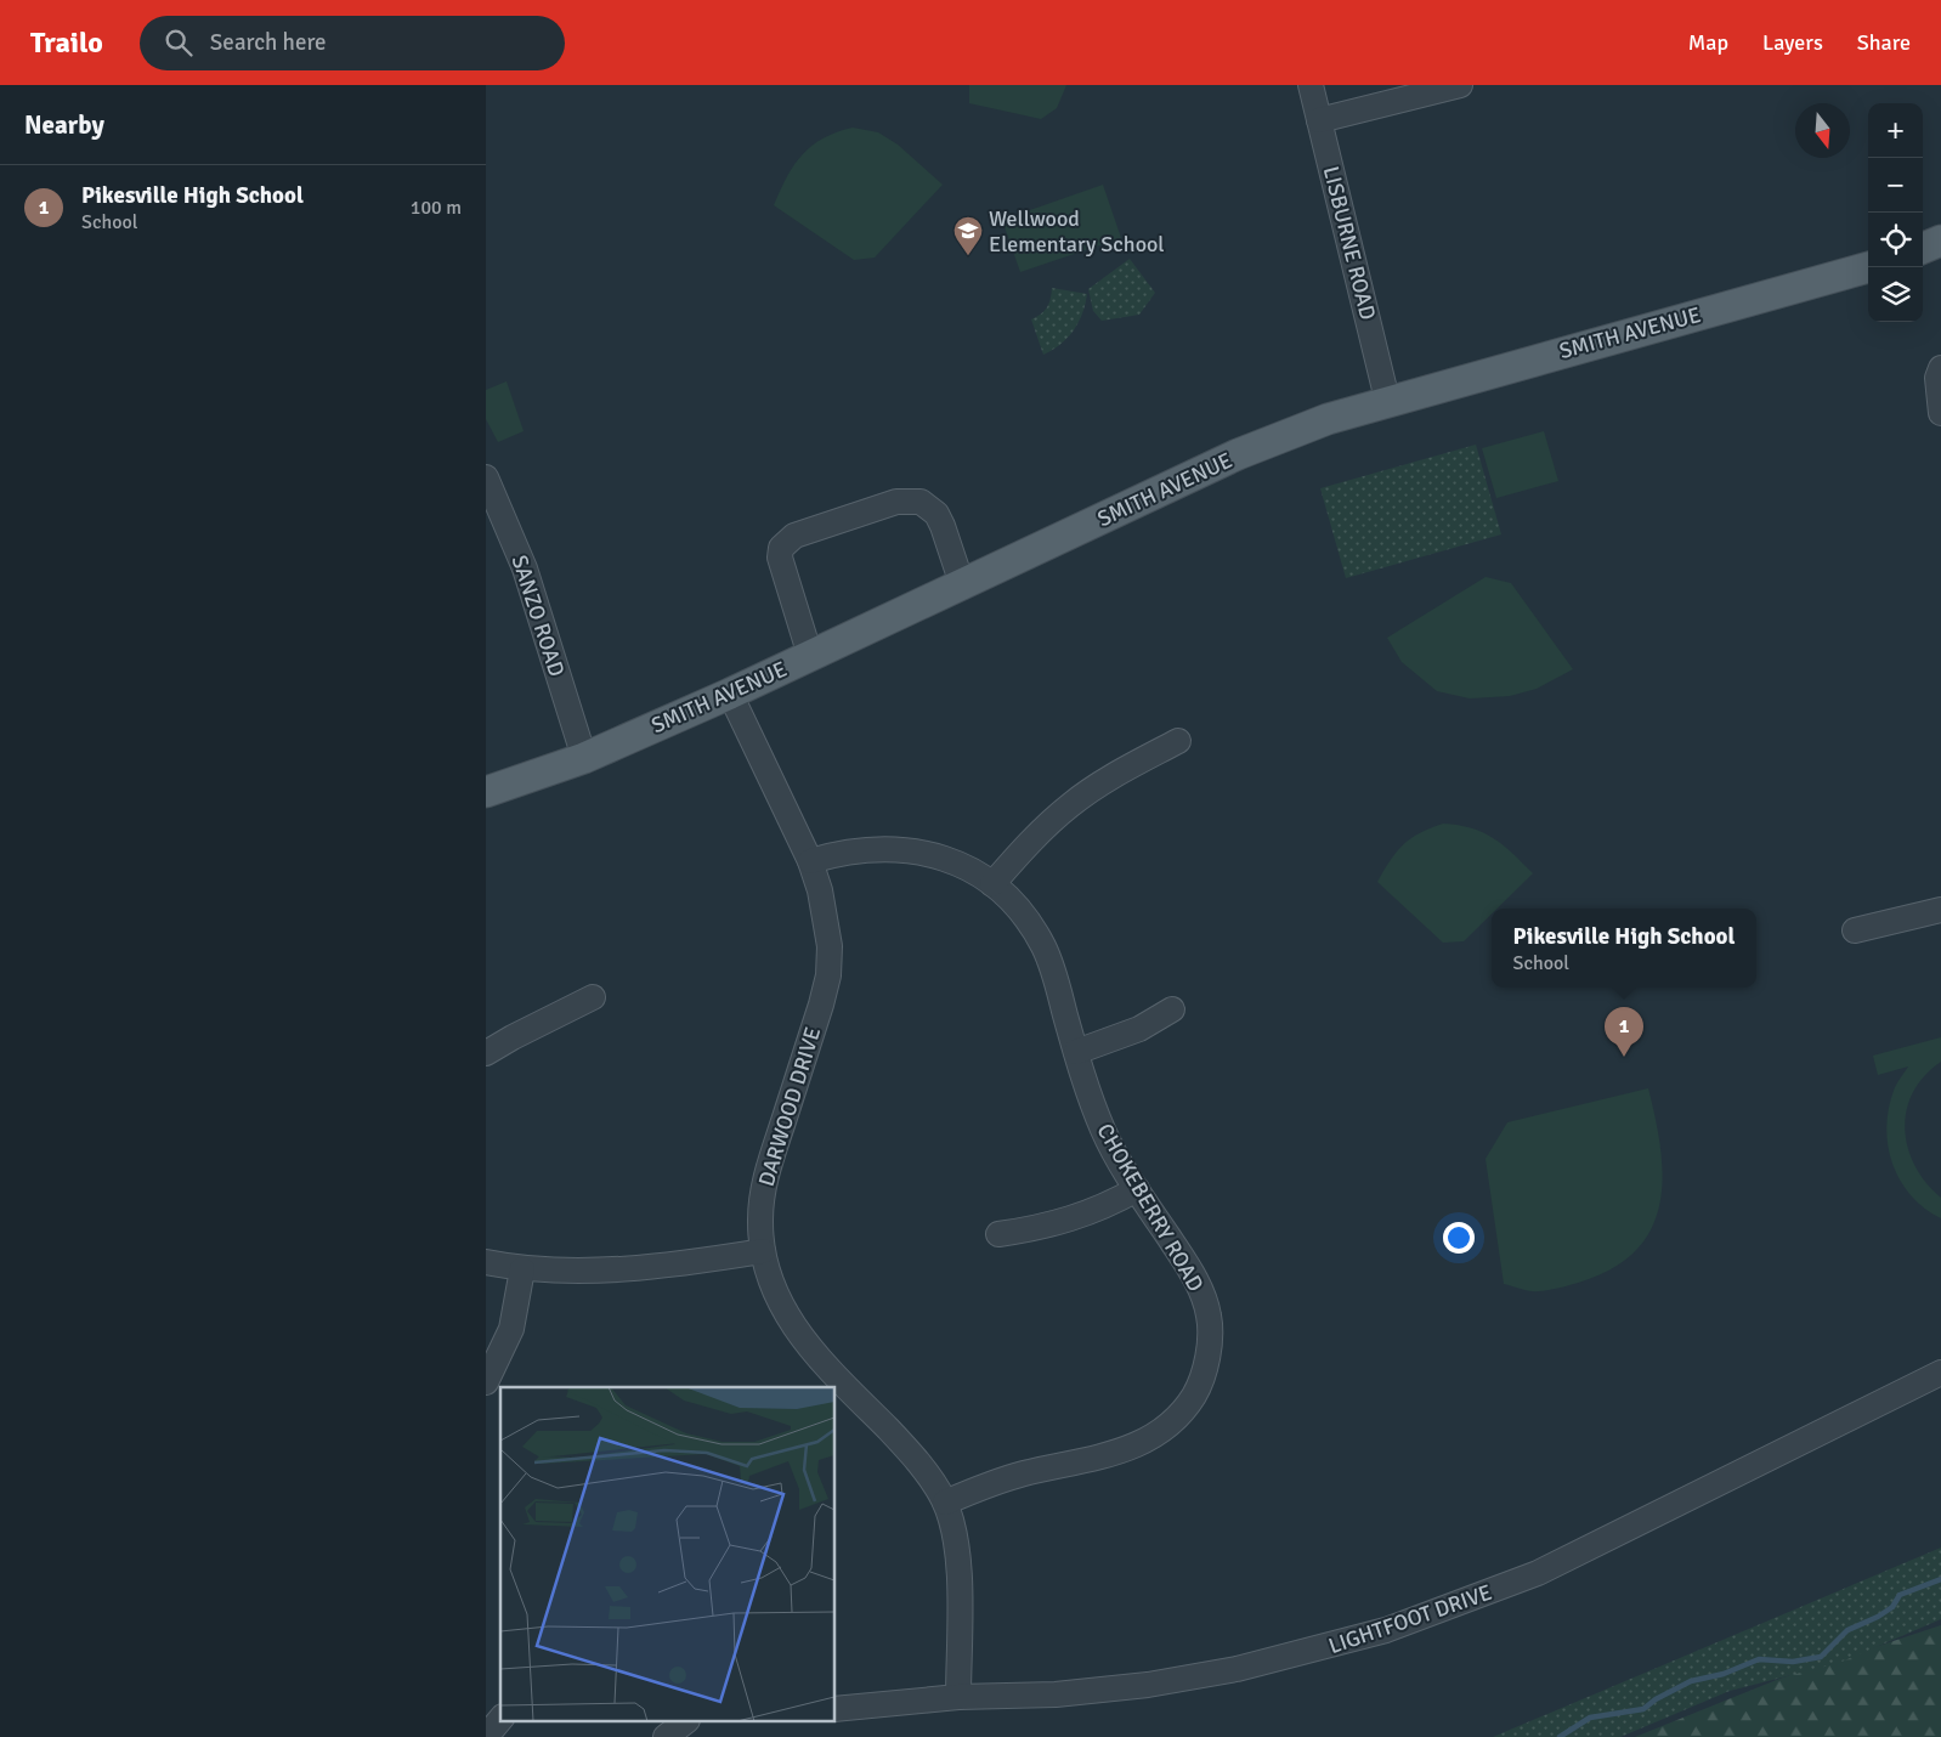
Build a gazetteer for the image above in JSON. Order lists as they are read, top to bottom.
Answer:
{
  "streets": {
    "main road": ["SMITH AVENUE"],
    "street": [
      "LISBURNE ROAD",
      "SANZO ROAD",
      "DARWOOD DRIVE",
      "CHOKEBERRY ROAD",
      "LIGHTFOOT DRIVE"
    ]
  },
  "crossings": [
    ["LISBURNE ROAD", "SMITH AVENUE"],
    ["SMITH AVENUE", "SANZO ROAD"],
    ["SMITH AVENUE", "DARWOOD DRIVE"],
    ["DARWOOD DRIVE", "CHOKEBERRY ROAD"],
    ["DARWOOD DRIVE", "LIGHTFOOT DRIVE"]
  ],
  "places": {
    "school or university": ["Wellwood Elementary School"]
  },
  "north": "bottom",
  "page": {
    "header": "Trailo",
    "search": "Search here",
    "nav": ["Map", "Layers", "Share"],
    "heading": "Nearby",
    "map_buttons": ["+", "−"],
    "list": [
      {
        "mark": "1",
        "name": "Pikesville High School",
        "note": "School",
        "value": "100 m"
      }
    ],
    "popup": ["Pikesville High School", "School"],
    "pins": "1"
  }
}
